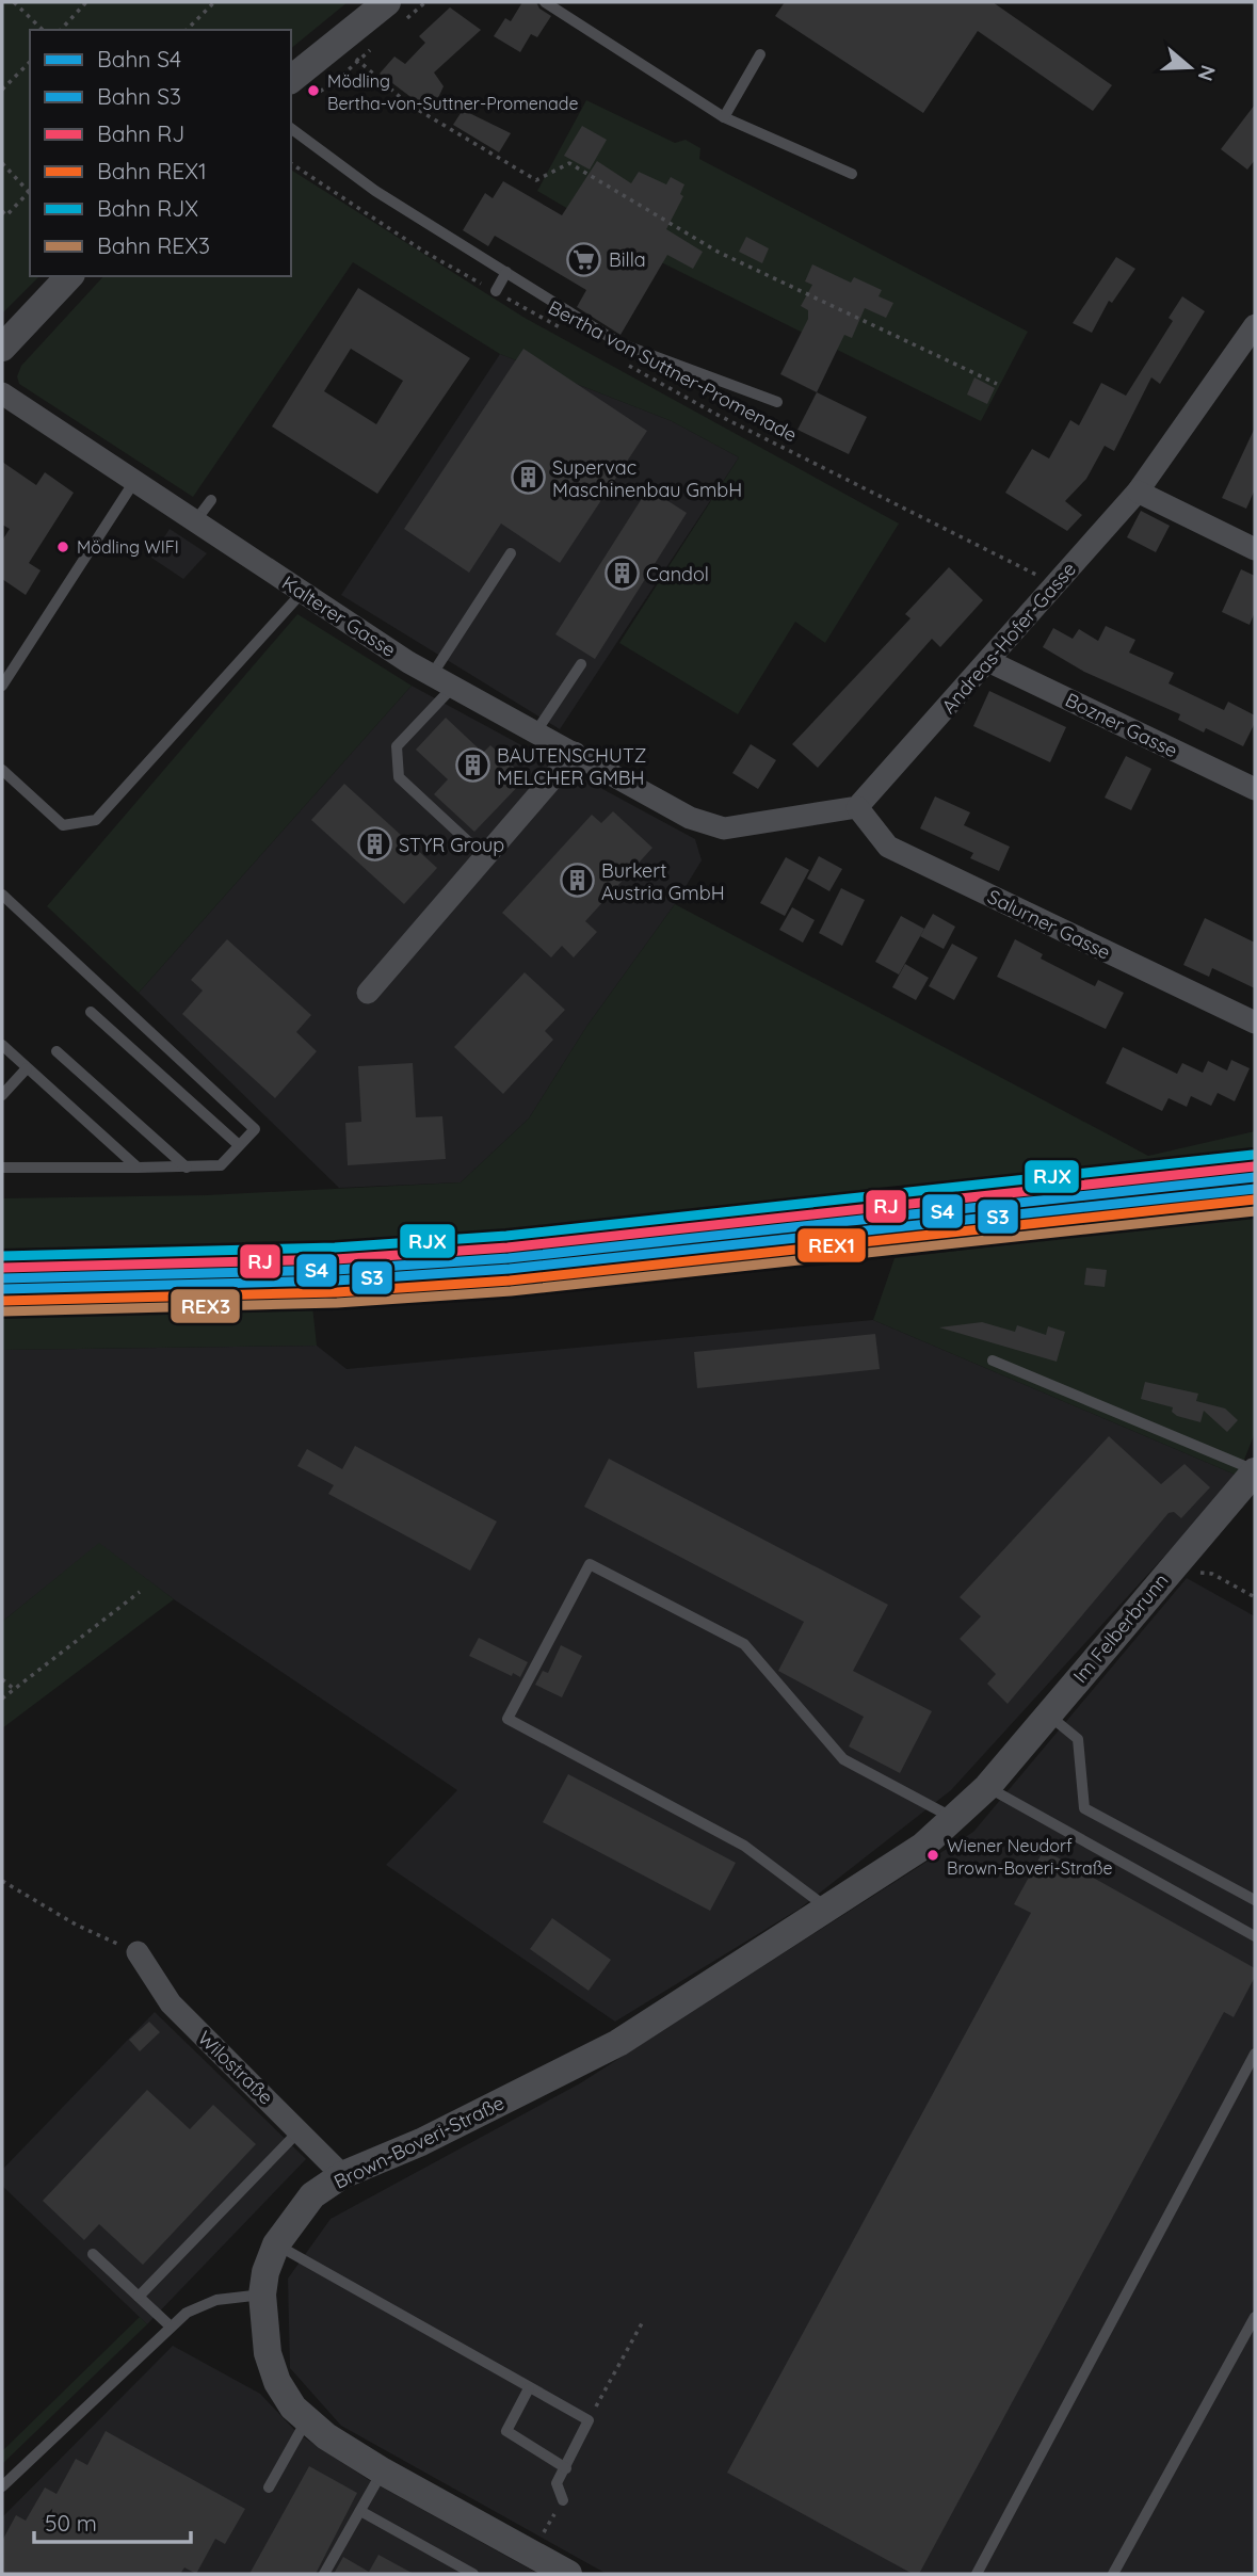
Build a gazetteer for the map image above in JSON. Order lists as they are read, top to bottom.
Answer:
{
  "streets": {
    "street": [
      "Kalterer Gasse",
      "Andreas-Hofer-Gasse",
      "Bozner Gasse",
      "Salurner Gasse",
      "Im Felberbrunn",
      "Wilostraße",
      "Brown-Boveri-Straße"
    ],
    "path": ["Bertha von Suttner-Promenade"]
  },
  "crossings": [
    ["Bertha von Suttner-Promenade", "Andreas-Hofer-Gasse"],
    ["Kalterer Gasse", "Andreas-Hofer-Gasse"],
    ["Kalterer Gasse", "Salurner Gasse"],
    ["Andreas-Hofer-Gasse", "Bozner Gasse"],
    ["Andreas-Hofer-Gasse", "Salurner Gasse"],
    ["Im Felberbrunn", "Brown-Boveri-Straße"],
    ["Wilostraße", "Brown-Boveri-Straße"]
  ],
  "places": {
    "other": ["Mödling Bertha-von-Suttner-Promenade", "Mödling WIFI", "Wiener Neudorf Brown-Boveri-Straße"],
    "supermarket": ["Billa"],
    "building": [
      "Supervac Maschinenbau GmbH",
      "Candol",
      "BAUTENSCHUTZ MELCHER GMBH",
      "STYR Group",
      "Burkert Austria GmbH"
    ]
  },
  "lines": [
    "rail line RJX",
    "rail line RJ",
    "rail line S4",
    "rail line S3",
    "rail line REX1",
    "rail line REX3"
  ],
  "legend": [
    "Bahn S4",
    "Bahn S3",
    "Bahn RJ",
    "Bahn REX1",
    "Bahn RJX",
    "Bahn REX3"
  ],
  "scale_bar": "50 m",
  "north": "right"
}
